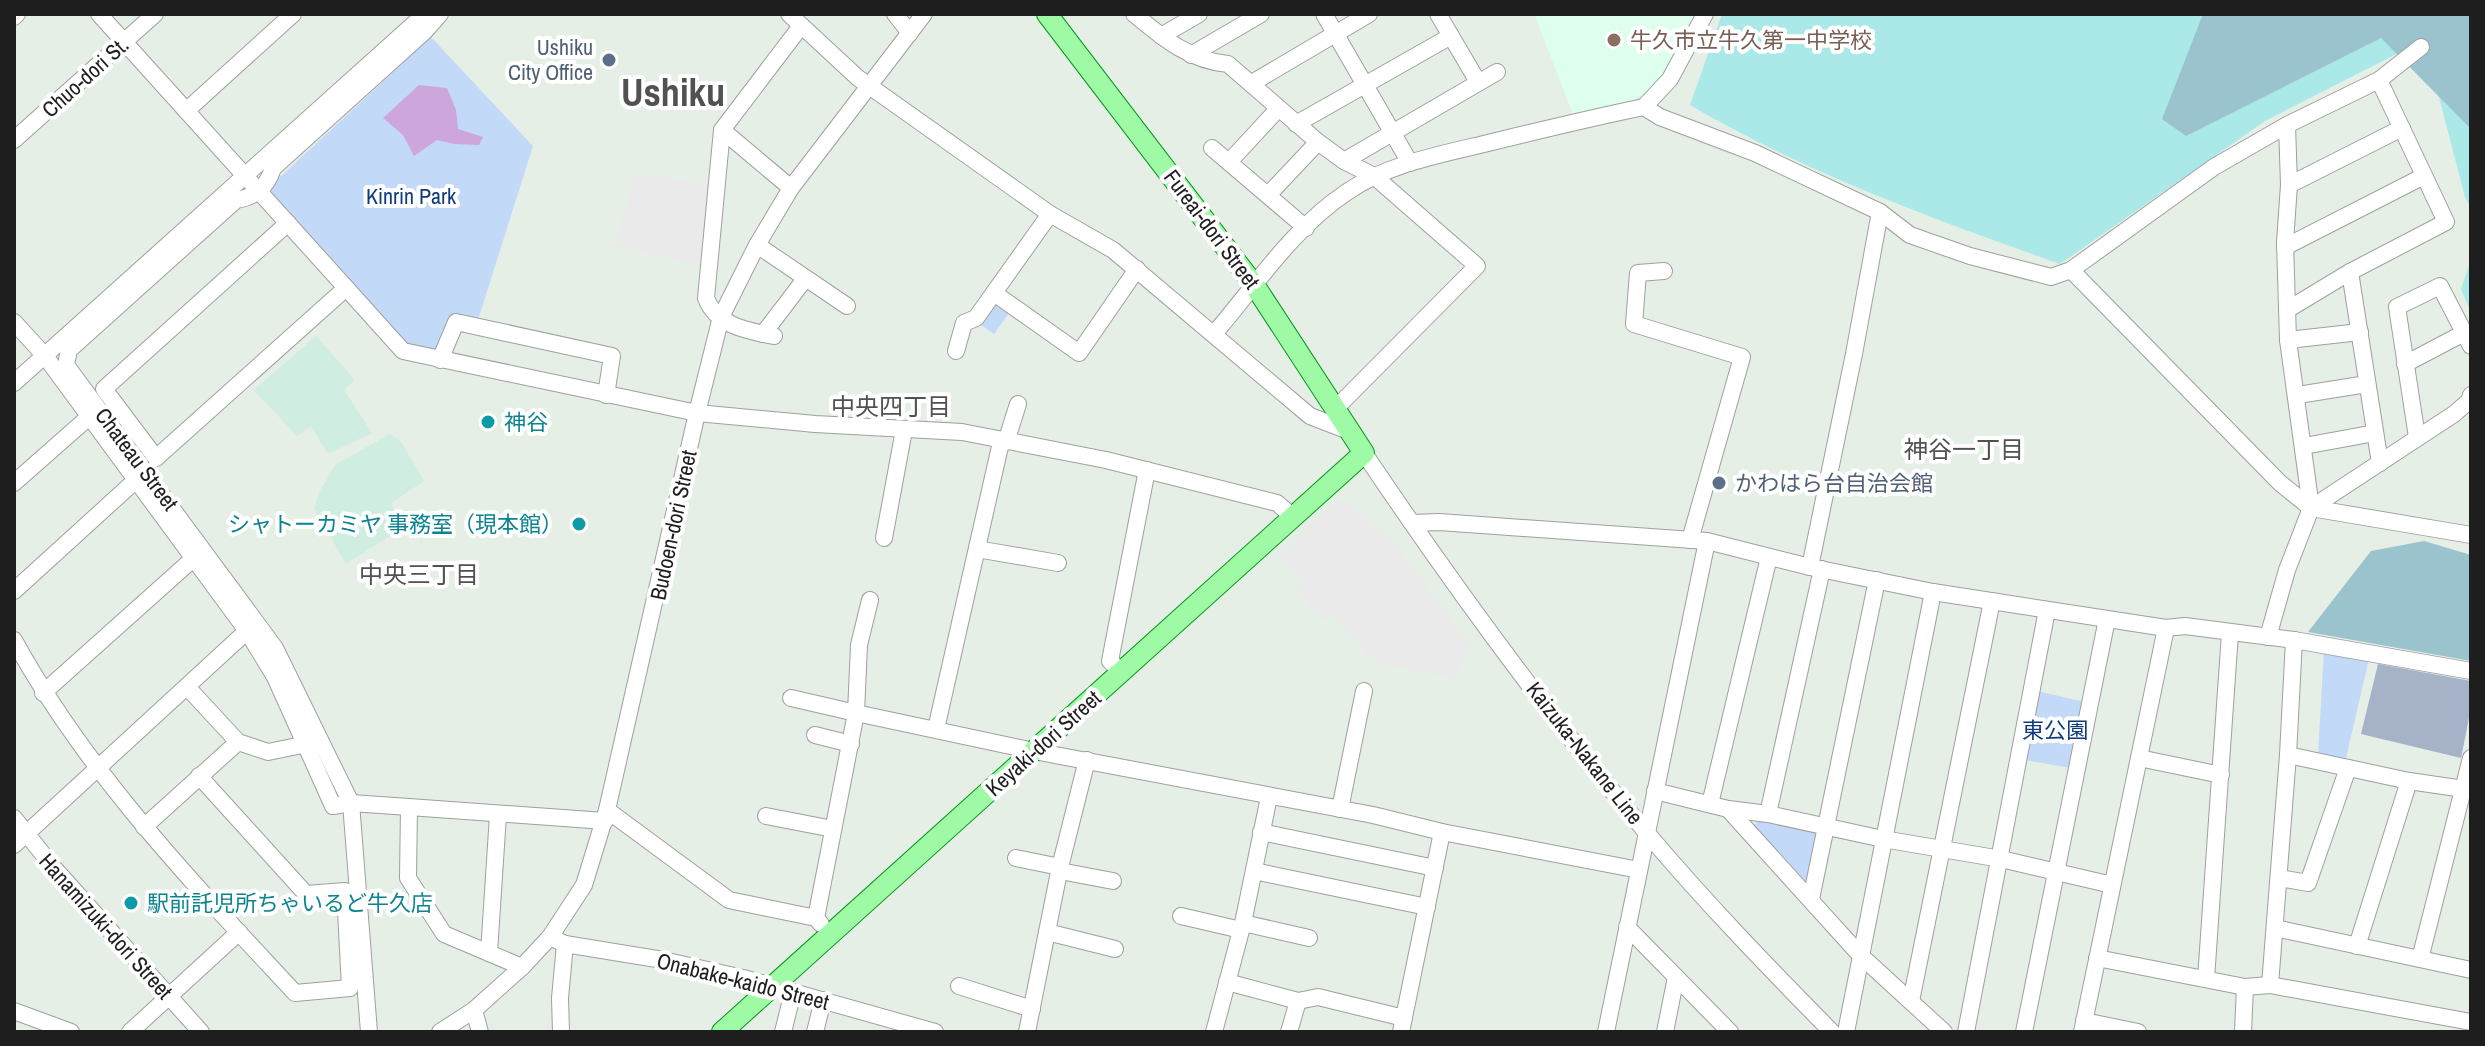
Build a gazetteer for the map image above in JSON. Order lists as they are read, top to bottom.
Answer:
{
  "streets": {
    "main road": ["Fureai-dori Street", "Keyaki-dori Street"],
    "street": [
      "Chuo-dori St.",
      "Chateau Street",
      "Budoen-dori Street",
      "Kaizuka-Nakane Line",
      "Hanamizuki-dori Street",
      "Onabake-kaido Street"
    ]
  },
  "crossings": [
    ["Fureai-dori Street", "Keyaki-dori Street"],
    ["Fureai-dori Street", "Kaizuka-Nakane Line"],
    ["Budoen-dori Street", "Onabake-kaido Street"],
    ["Keyaki-dori Street", "Kaizuka-Nakane Line"],
    ["Keyaki-dori Street", "Onabake-kaido Street"]
  ],
  "districts": [
    "Ushiku",
    "中央四丁目",
    "神谷一丁目",
    "中央三丁目"
  ],
  "parks": ["Kinrin Park", "東公園"],
  "places": [
    "牛久市立牛久第一中学校",
    "Ushiku City Office",
    "神谷",
    "かわはら台自治会館",
    "シャトーカミヤ 事務室（現本館）",
    "駅前託児所ちゃいるど牛久店"
  ]
}
